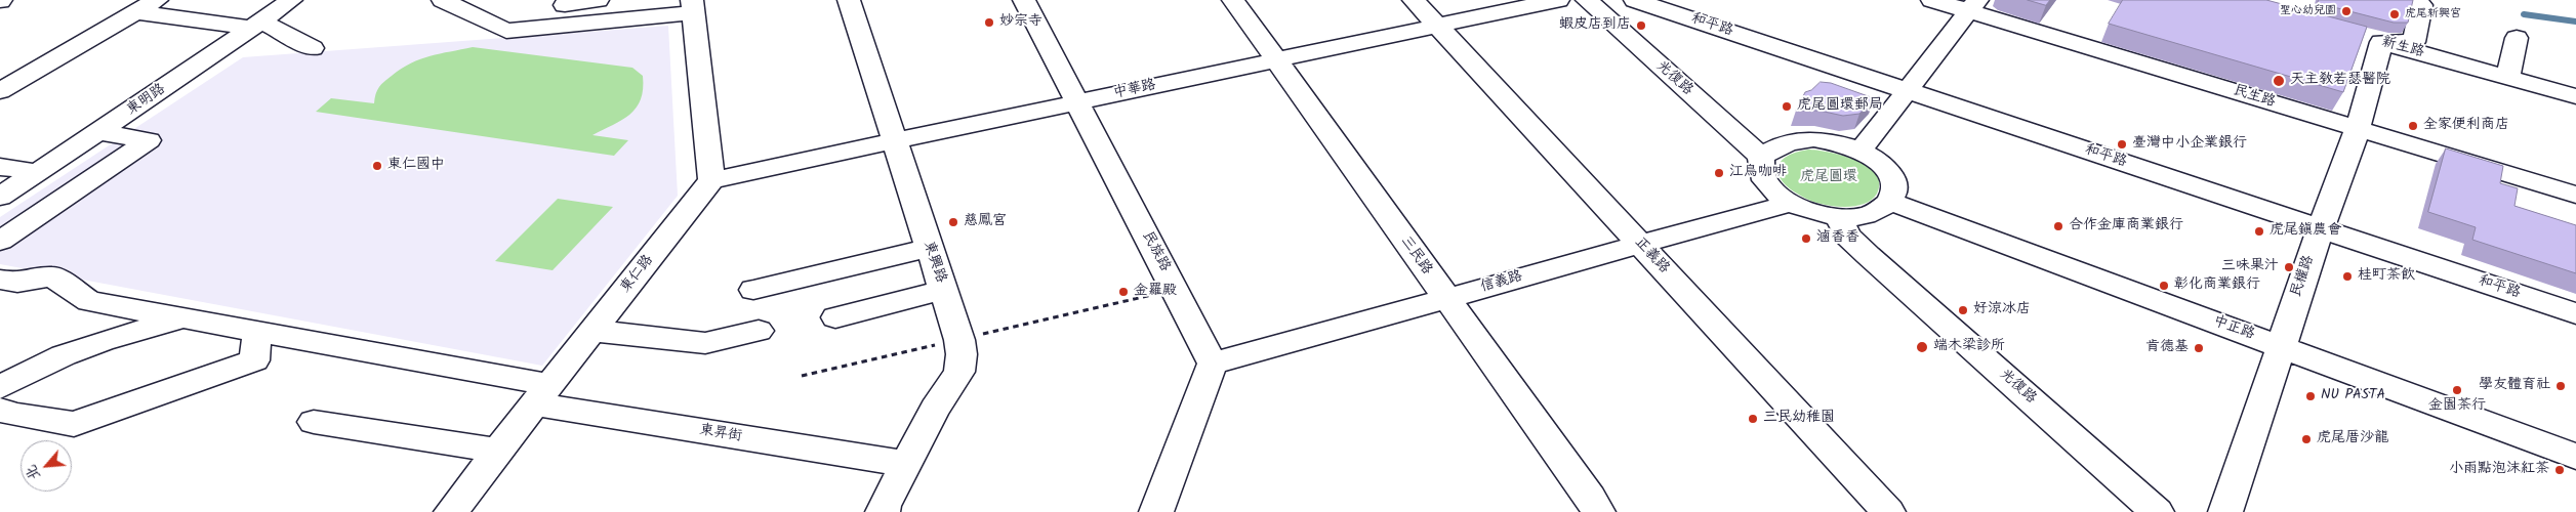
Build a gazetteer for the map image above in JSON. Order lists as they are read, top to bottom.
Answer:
{
  "streets": {
    "street": [
      "和平路",
      "新生路",
      "光復路",
      "中華路",
      "民生路",
      "東明路",
      "民族路",
      "三民路",
      "正義路",
      "東興路",
      "東仁路",
      "民權路",
      "信義路",
      "中正路",
      "東昇街"
    ]
  },
  "crossings": [
    ["和平路", "民權路"],
    ["新生路", "民權路"],
    ["中華路", "民族路"],
    ["中華路", "三民路"],
    ["中華路", "正義路"],
    ["中華路", "東興路"],
    ["中華路", "東仁路"],
    ["民生路", "民權路"],
    ["民族路", "信義路"],
    ["三民路", "信義路"],
    ["正義路", "信義路"],
    ["東興路", "東昇街"],
    ["東仁路", "東昇街"],
    ["民權路", "中正路"]
  ],
  "parks": ["虎尾圓環"],
  "places": [
    "聖心幼兒園",
    "虎尾新興宮",
    "妙宗寺",
    "蝦皮店到店",
    "天主教若瑟醫院",
    "虎尾圓環郵局",
    "全家便利商店",
    "臺灣中小企業銀行",
    "東仁國中",
    "江鳥咖啡",
    "慈鳳宮",
    "合作金庫商業銀行",
    "虎尾鎮農會",
    "滷香香",
    "三味果汁",
    "桂町茶飲",
    "彰化商業銀行",
    "金羅殿",
    "好涼冰店",
    "端木梁診所",
    "肯德基",
    "學友體育社",
    "金園茶行",
    "NU PASTA",
    "三民幼稚園",
    "虎尾厝沙龍",
    "小雨點泡沫紅茶"
  ],
  "north": "bottom left"
}
